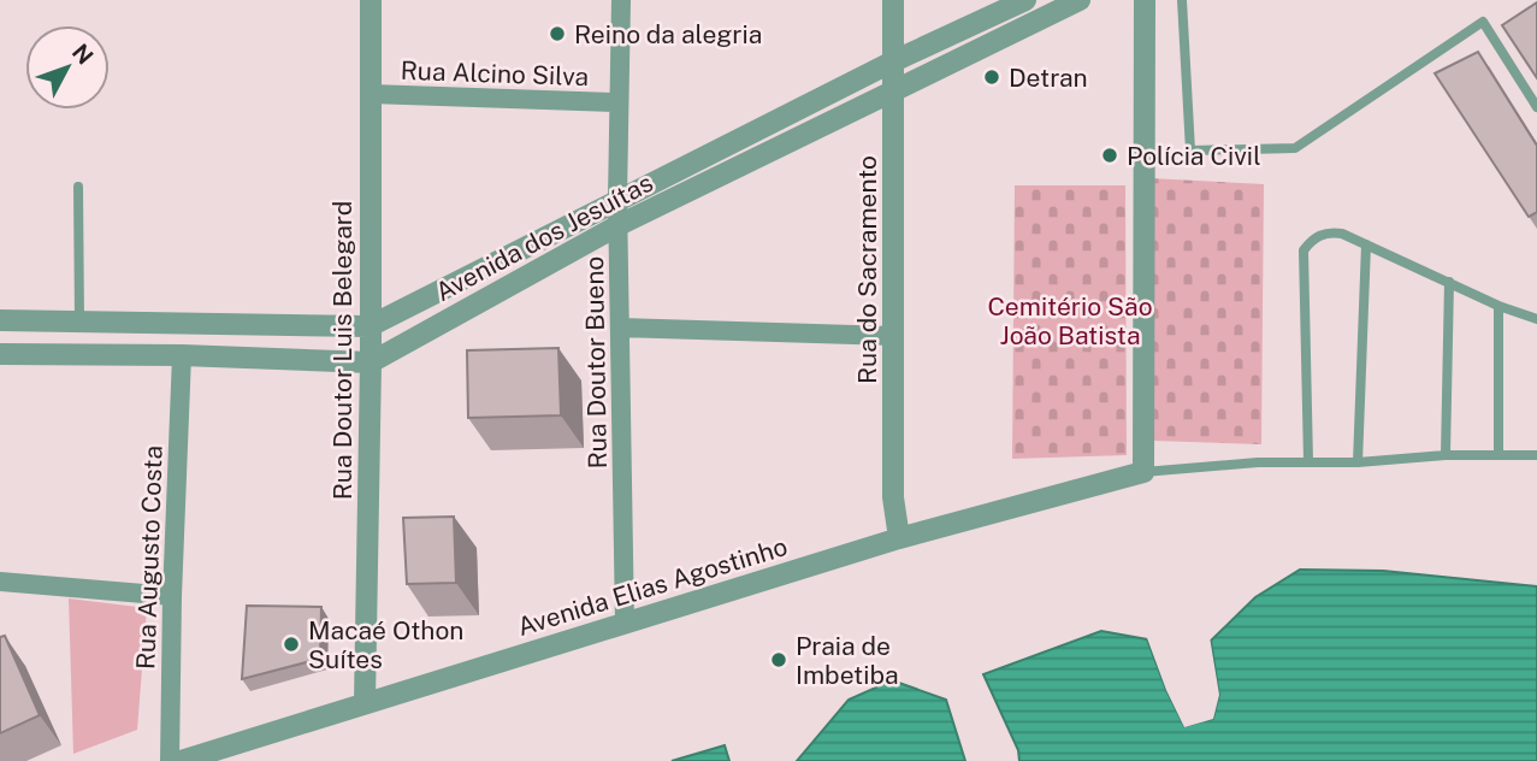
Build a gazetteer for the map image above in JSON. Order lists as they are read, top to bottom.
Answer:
{
  "streets": {
    "street": [
      "Rua Alcino Silva",
      "Avenida dos Jesuítas",
      "Rua do Sacramento",
      "Rua Doutor Luis Belegard",
      "Rua Doutor Bueno",
      "Rua Augusto Costa",
      "Avenida Elias Agostinho"
    ]
  },
  "crossings": [
    ["Rua Alcino Silva", "Rua Doutor Luis Belegard"],
    ["Rua Alcino Silva", "Rua Doutor Bueno"],
    ["Avenida dos Jesuítas", "Rua do Sacramento"],
    ["Avenida dos Jesuítas", "Rua Doutor Luis Belegard"],
    ["Avenida dos Jesuítas", "Rua Doutor Bueno"],
    ["Rua do Sacramento", "Avenida Elias Agostinho"],
    ["Rua Doutor Luis Belegard", "Avenida Elias Agostinho"],
    ["Rua Doutor Bueno", "Avenida Elias Agostinho"]
  ],
  "parks": ["Cemitério São João Batista"],
  "places": [
    "Reino da alegria",
    "Detran",
    "Polícia Civil",
    "Macaé Othon Suítes",
    "Praia de Imbetiba"
  ],
  "north": "top right"
}
